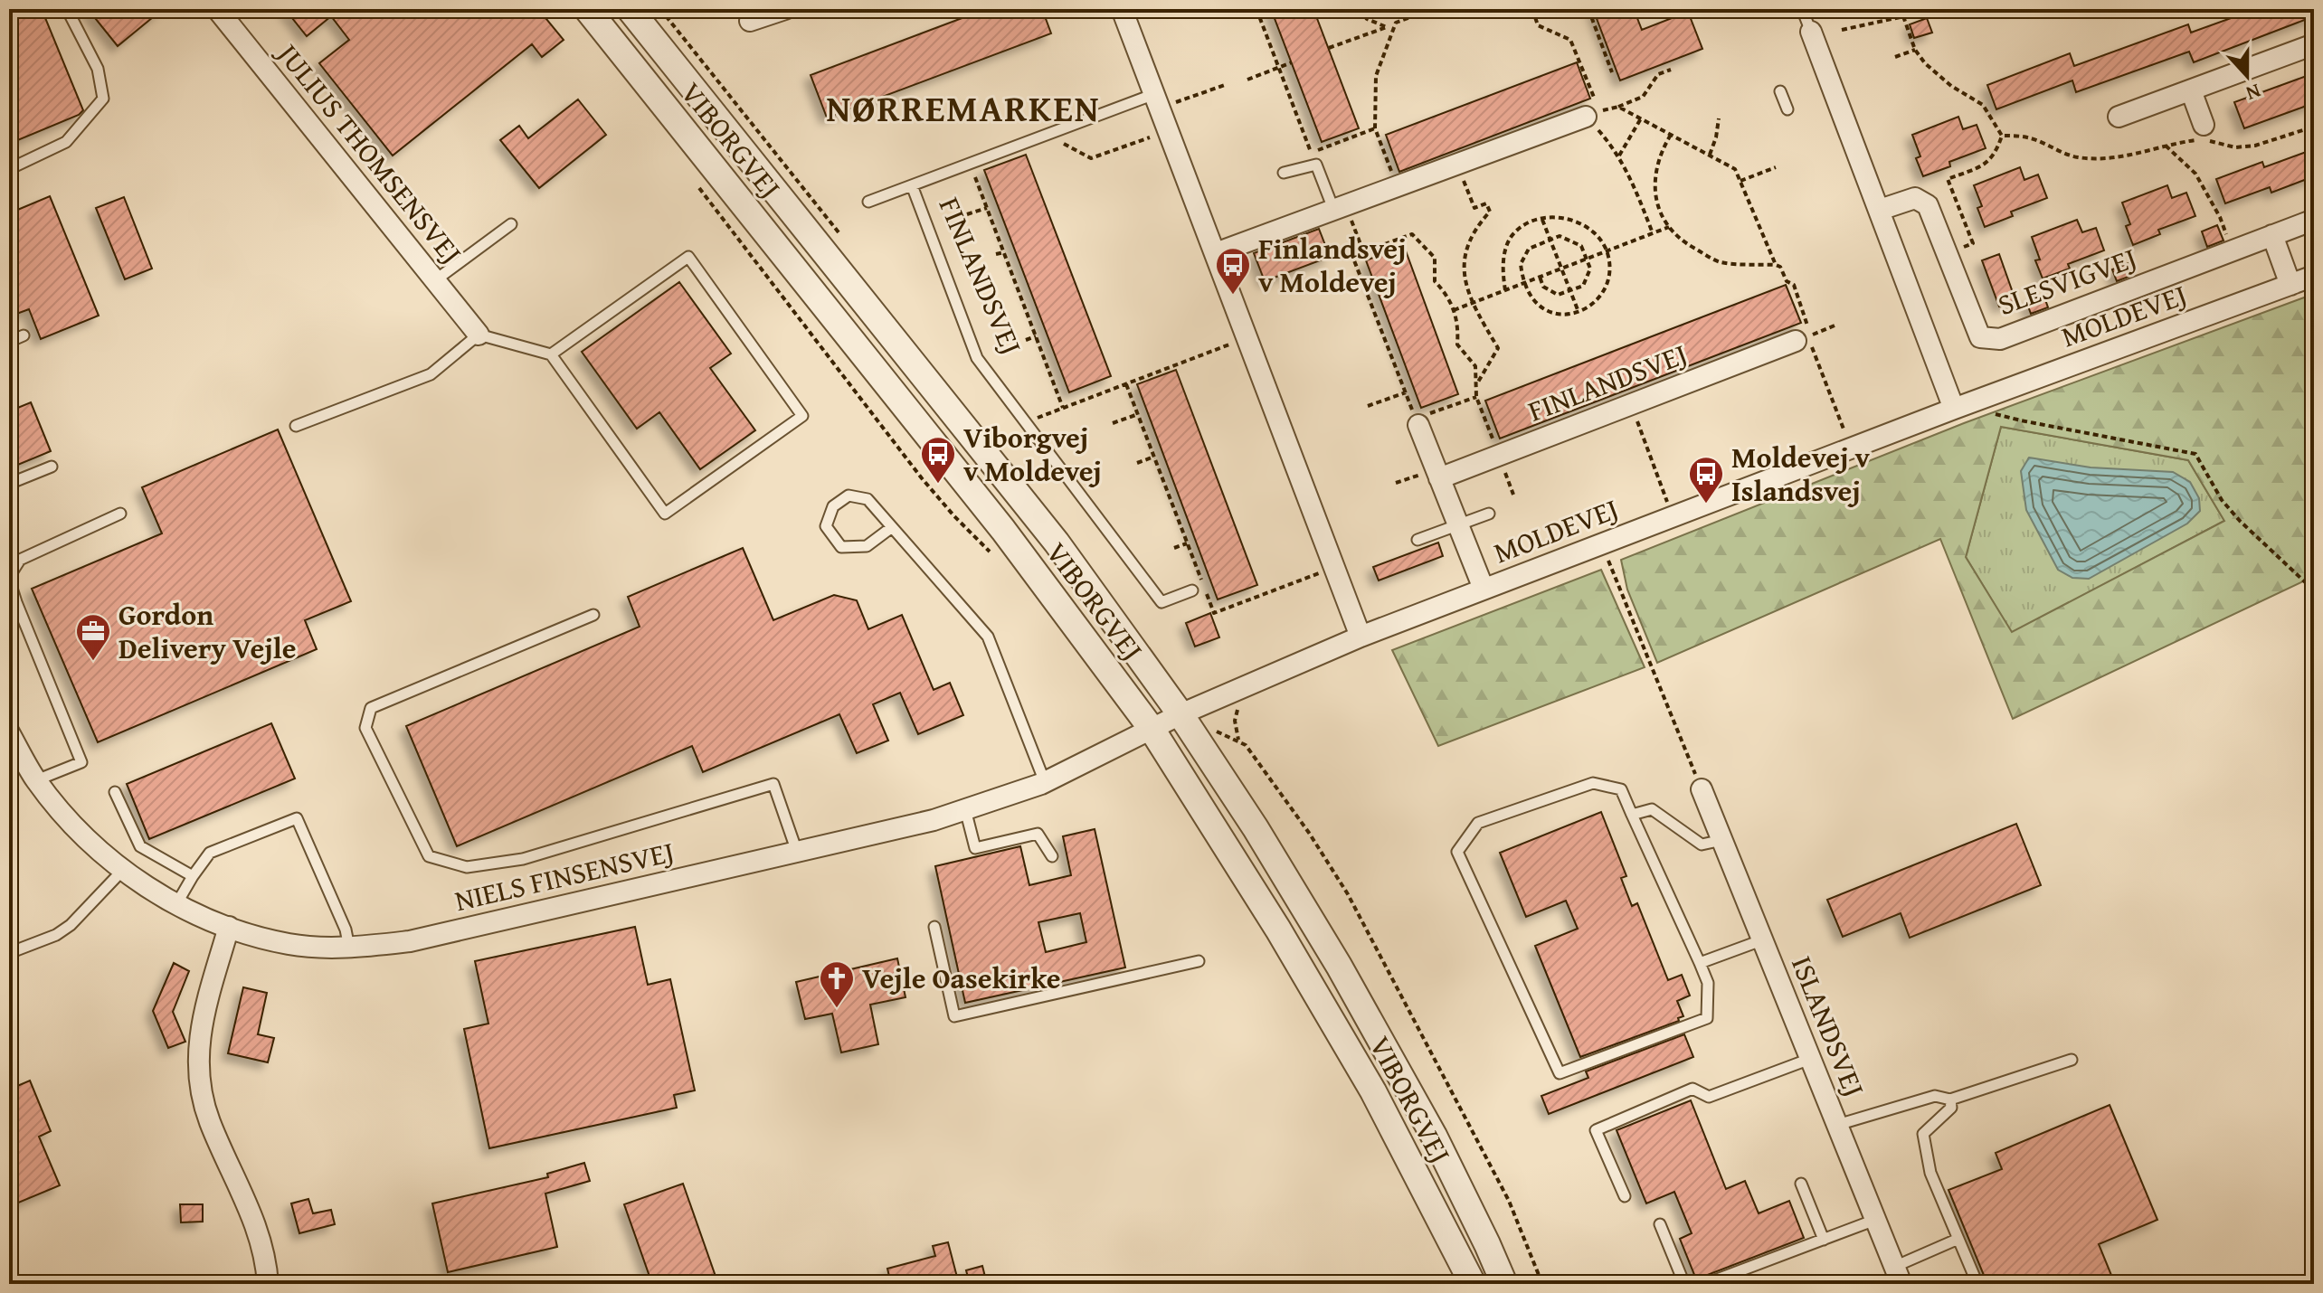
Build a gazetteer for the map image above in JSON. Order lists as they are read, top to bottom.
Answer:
{
  "streets": {
    "street": [
      "VIBORGVEJ",
      "JULIUS THOMSENSVEJ",
      "FINLANDSVEJ",
      "SLESVIGVEJ",
      "MOLDEVEJ",
      "NIELS FINSENSVEJ",
      "ISLANDSVEJ"
    ]
  },
  "crossings": [
    ["VIBORGVEJ", "MOLDEVEJ"],
    ["VIBORGVEJ", "NIELS FINSENSVEJ"],
    ["MOLDEVEJ", "NIELS FINSENSVEJ"]
  ],
  "districts": ["NØRREMARKEN"],
  "places": {
    "bus stop": ["Finlandsvej v Moldevej", "Viborgvej v Moldevej", "Moldevej v Islandsvej"],
    "office": ["Gordon Delivery Vejle"],
    "church": ["Vejle Oasekirke"]
  },
  "north": "bottom"
}
